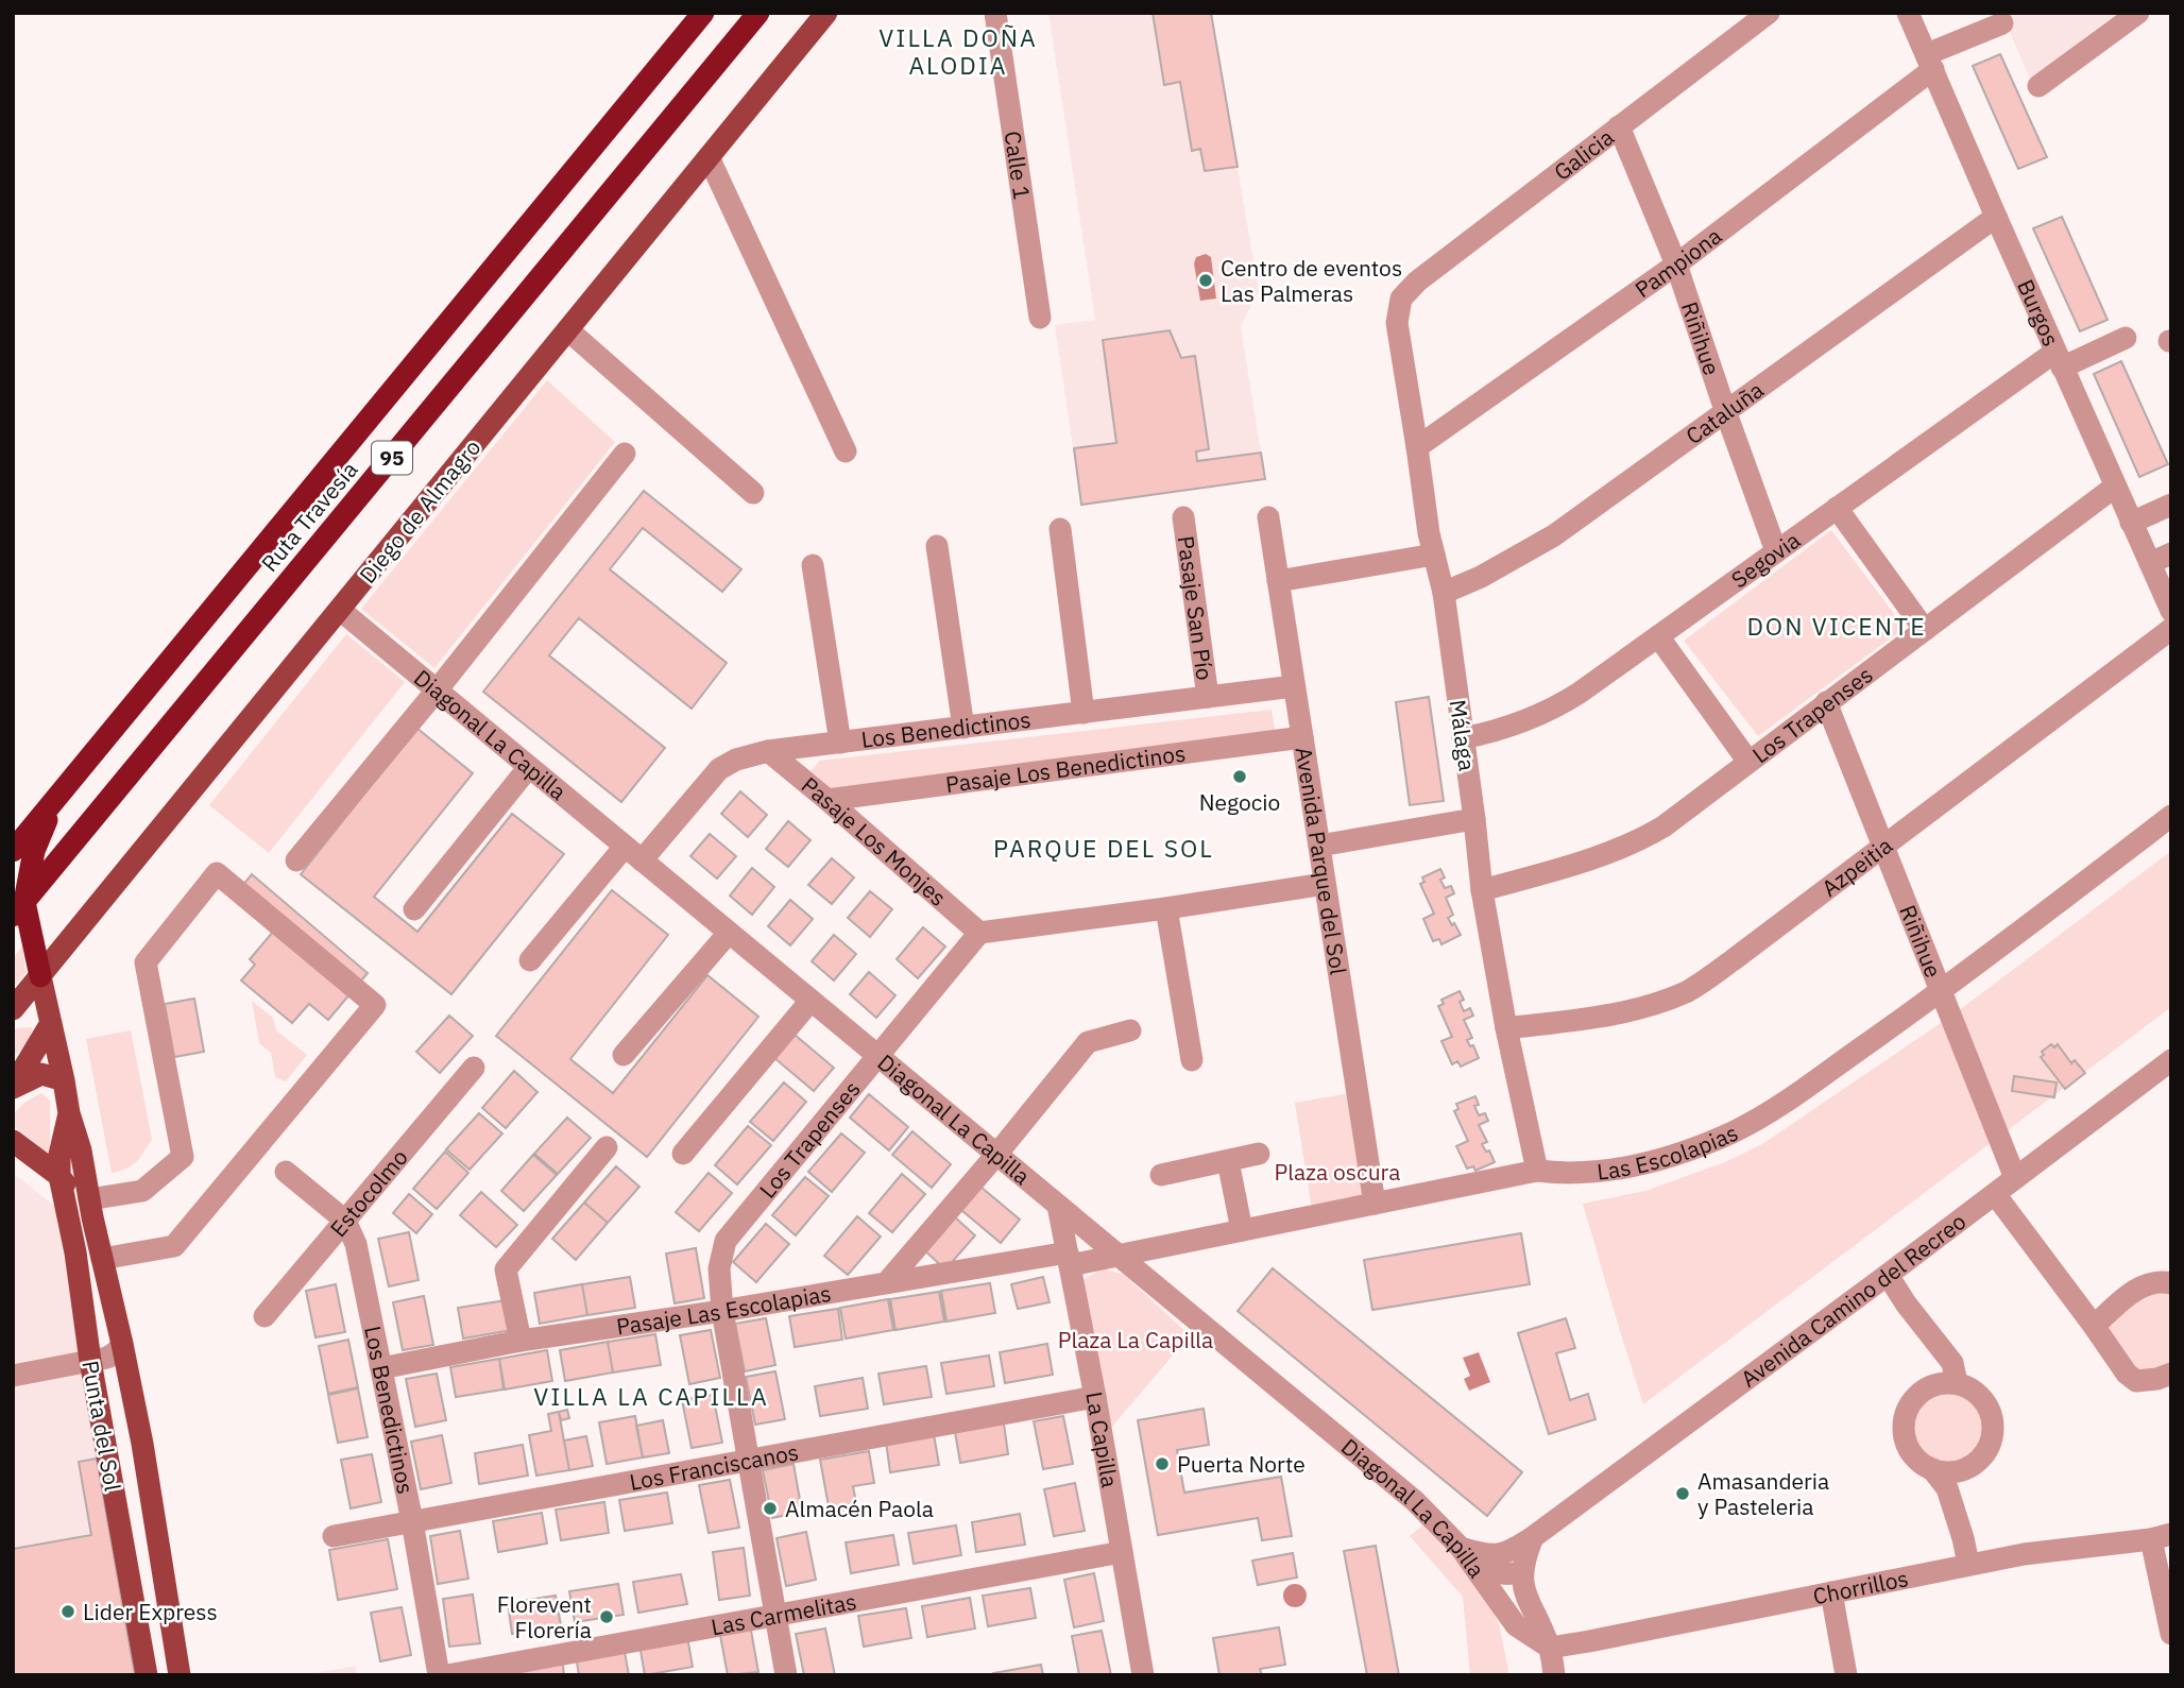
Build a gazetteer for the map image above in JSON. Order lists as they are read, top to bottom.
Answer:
{
  "streets": {
    "highway": ["95", "Ruta Travesía"],
    "main road": ["Diego de Almagro", "Punta del Sol"],
    "street": [
      "Galicia",
      "Calle 1",
      "Pampiona",
      "Burgos",
      "Riñihue",
      "Cataluña",
      "Segovia",
      "Pasaje San Pío",
      "Los Trapenses",
      "Los Benedictinos",
      "Diagonal La Capilla",
      "Málaga",
      "Pasaje Los Benedictinos",
      "Pasaje Los Monjes",
      "Avenida Parque del Sol",
      "Azpeitia",
      "Las Escolapias",
      "Estocolmo",
      "Avenida Camino del Recreo",
      "Pasaje Las Escolapias",
      "La Capilla",
      "Los Franciscanos",
      "Chorrillos",
      "Las Carmelitas"
    ]
  },
  "crossings": [
    ["Galicia", "Riñihue"],
    ["Galicia", "Málaga"],
    ["Pampiona", "Burgos"],
    ["Pampiona", "Riñihue"],
    ["Pampiona", "Málaga"],
    ["Burgos", "Cataluña"],
    ["Burgos", "Segovia"],
    ["Burgos", "Los Trapenses"],
    ["Riñihue", "Cataluña"],
    ["Riñihue", "Segovia"],
    ["Riñihue", "Los Trapenses"],
    ["Riñihue", "Azpeitia"],
    ["Riñihue", "Las Escolapias"],
    ["Riñihue", "Avenida Camino del Recreo"],
    ["Cataluña", "Málaga"],
    ["Diego de Almagro", "Diagonal La Capilla"],
    ["Diego de Almagro", "Punta del Sol"],
    ["Segovia", "Málaga"],
    ["Pasaje San Pío", "Los Benedictinos"],
    ["Los Trapenses", "Diagonal La Capilla"],
    ["Los Trapenses", "Málaga"],
    ["Los Trapenses", "Pasaje Los Monjes"],
    ["Los Trapenses", "Pasaje Las Escolapias"],
    ["Los Trapenses", "Los Franciscanos"],
    ["Los Trapenses", "Las Carmelitas"],
    ["Los Benedictinos", "Diagonal La Capilla"],
    ["Los Benedictinos", "Pasaje Los Monjes"],
    ["Los Benedictinos", "Avenida Parque del Sol"],
    ["Los Benedictinos", "Estocolmo"],
    ["Los Benedictinos", "Pasaje Las Escolapias"],
    ["Los Benedictinos", "Los Franciscanos"],
    ["Diagonal La Capilla", "Las Escolapias"],
    ["Diagonal La Capilla", "Avenida Camino del Recreo"],
    ["Diagonal La Capilla", "La Capilla"],
    ["Diagonal La Capilla", "Chorrillos"],
    ["Málaga", "Azpeitia"],
    ["Málaga", "Las Escolapias"],
    ["Pasaje Los Benedictinos", "Pasaje Los Monjes"],
    ["Pasaje Los Benedictinos", "Avenida Parque del Sol"],
    ["Avenida Parque del Sol", "Las Escolapias"],
    ["Las Escolapias", "Pasaje Las Escolapias"],
    ["Las Escolapias", "La Capilla"],
    ["Pasaje Las Escolapias", "La Capilla"],
    ["La Capilla", "Los Franciscanos"],
    ["La Capilla", "Las Carmelitas"]
  ],
  "districts": [
    "VILLA DOÑA ALODIA",
    "DON VICENTE",
    "PARQUE DEL SOL",
    "VILLA LA CAPILLA"
  ],
  "parks": ["Plaza oscura", "Plaza La Capilla"],
  "places": [
    "Centro de eventos Las Palmeras",
    "Negocio",
    "Puerta Norte",
    "Amasanderia y Pasteleria",
    "Almacén Paola",
    "Lider Express",
    "Florevent Florería"
  ]
}
